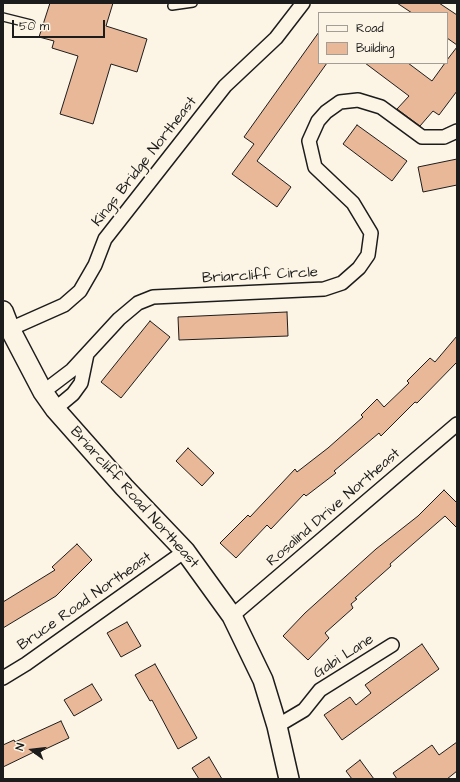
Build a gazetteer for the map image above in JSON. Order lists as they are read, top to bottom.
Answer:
{
  "streets": {
    "main road": ["Briarcliff Road Northeast"],
    "street": [
      "Kings Bridge Northeast",
      "Briarcliff Circle",
      "Rosalind Drive Northeast",
      "Bruce Road Northeast",
      "Gabi Lane"
    ]
  },
  "crossings": [
    ["Kings Bridge Northeast", "Briarcliff Road Northeast"],
    ["Briarcliff Circle", "Briarcliff Road Northeast"],
    ["Briarcliff Road Northeast", "Rosalind Drive Northeast"],
    ["Briarcliff Road Northeast", "Bruce Road Northeast"],
    ["Briarcliff Road Northeast", "Gabi Lane"]
  ],
  "legend": ["Road", "Building"],
  "scale_bar": "50 m",
  "north": "left"
}
